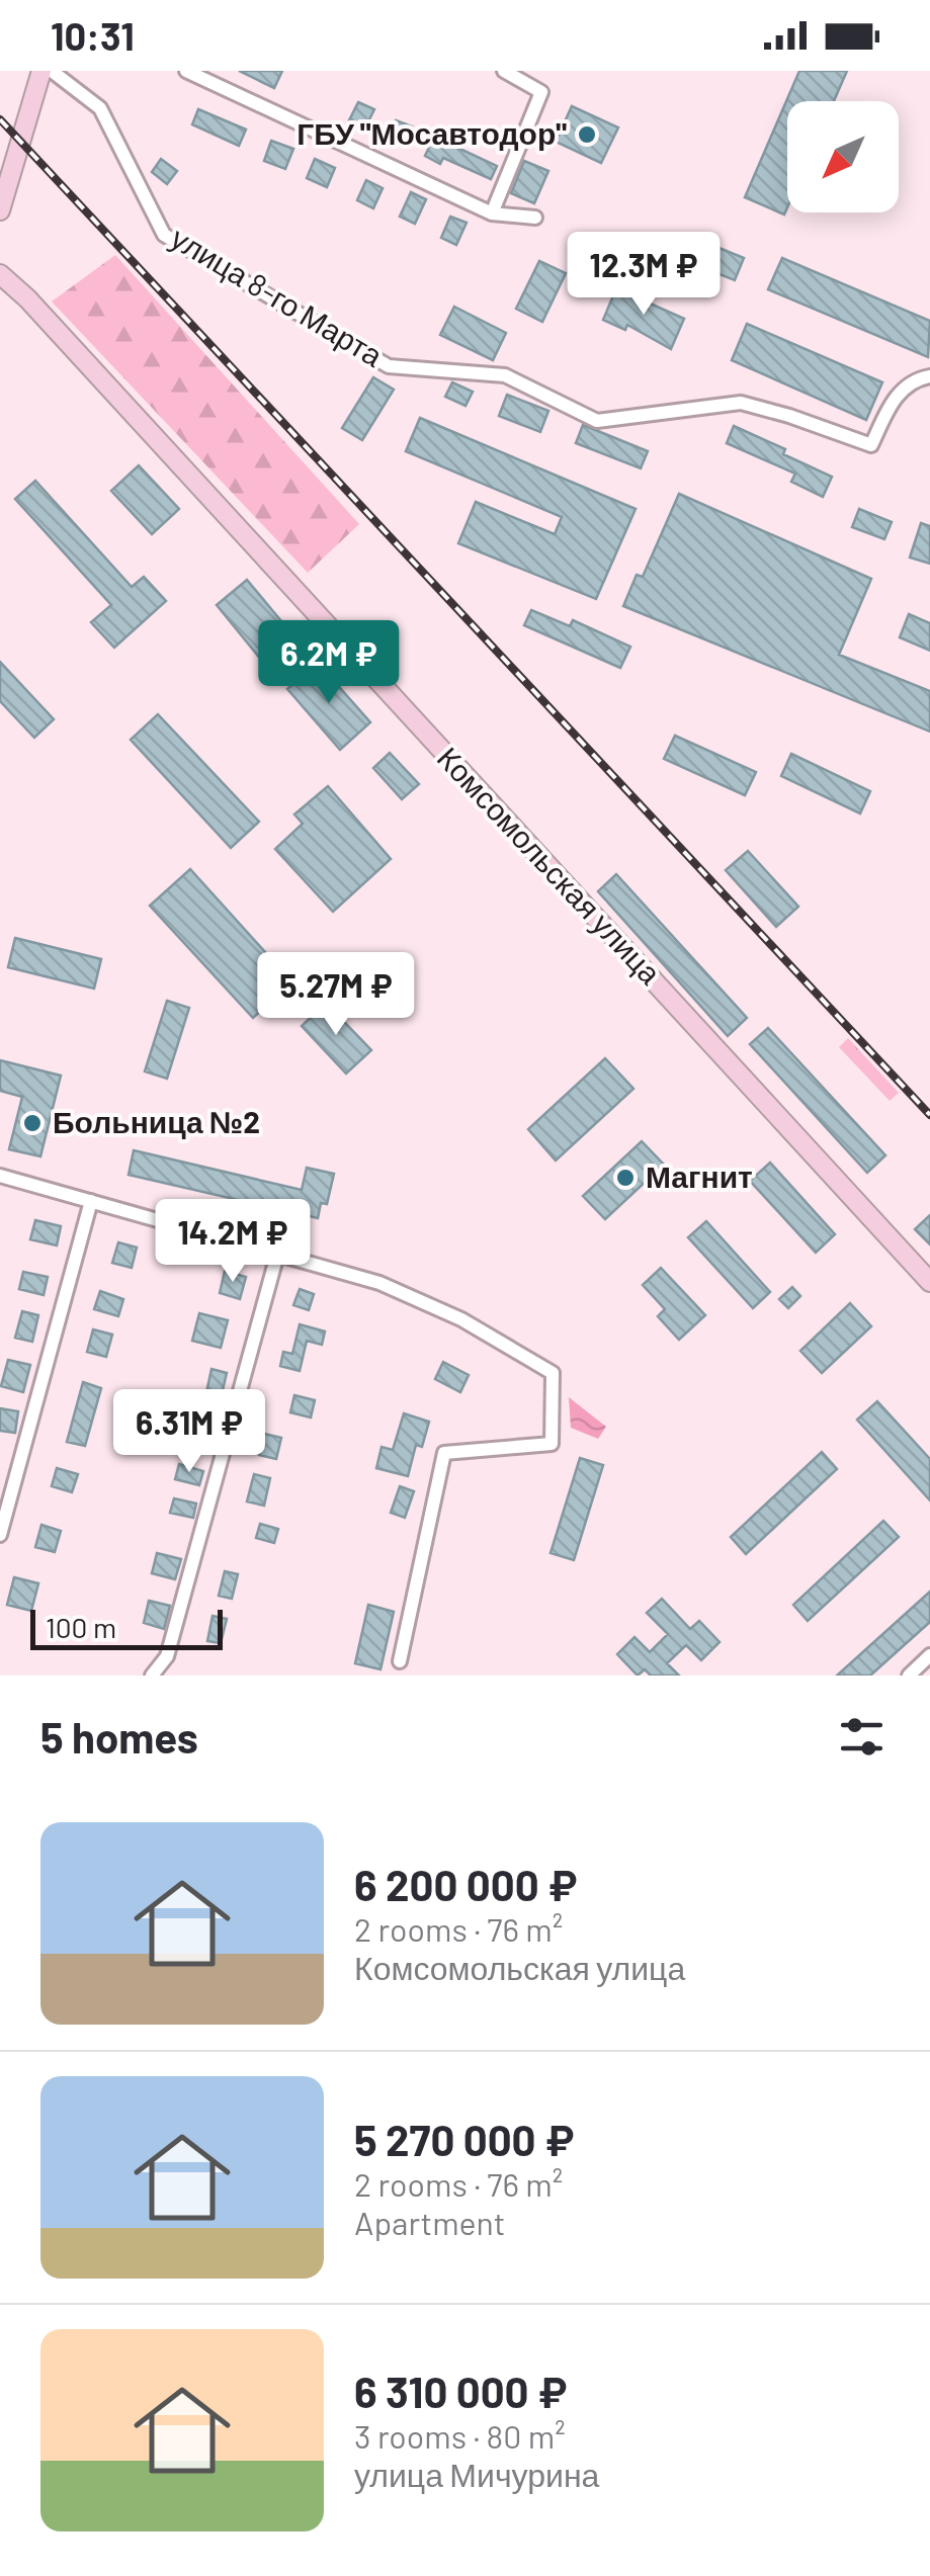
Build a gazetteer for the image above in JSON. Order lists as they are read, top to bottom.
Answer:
{
  "streets": {
    "street": ["улица 8-го Марта", "Комсомольская улица"]
  },
  "places": ["ГБУ \"Мосавтодор\"", "Больница №2", "Магнит"],
  "scale_bar": "100 m",
  "north": "bottom left",
  "page": {
    "status": "10:31",
    "price": [
      "12.3M ₽",
      "6.2M ₽",
      "5.27M ₽",
      "14.2M ₽",
      "6.31M ₽"
    ],
    "scale": "100 m",
    "heading": "5 homes",
    "list": [
      {
        "name": "6 200 000 ₽",
        "note": "2 rooms · 76 m² · Комсомольская улица"
      },
      {
        "name": "5 270 000 ₽",
        "note": "2 rooms · 76 m² · Apartment"
      },
      {
        "name": "6 310 000 ₽",
        "note": "3 rooms · 80 m² · улица Мичурина"
      }
    ]
  }
}
